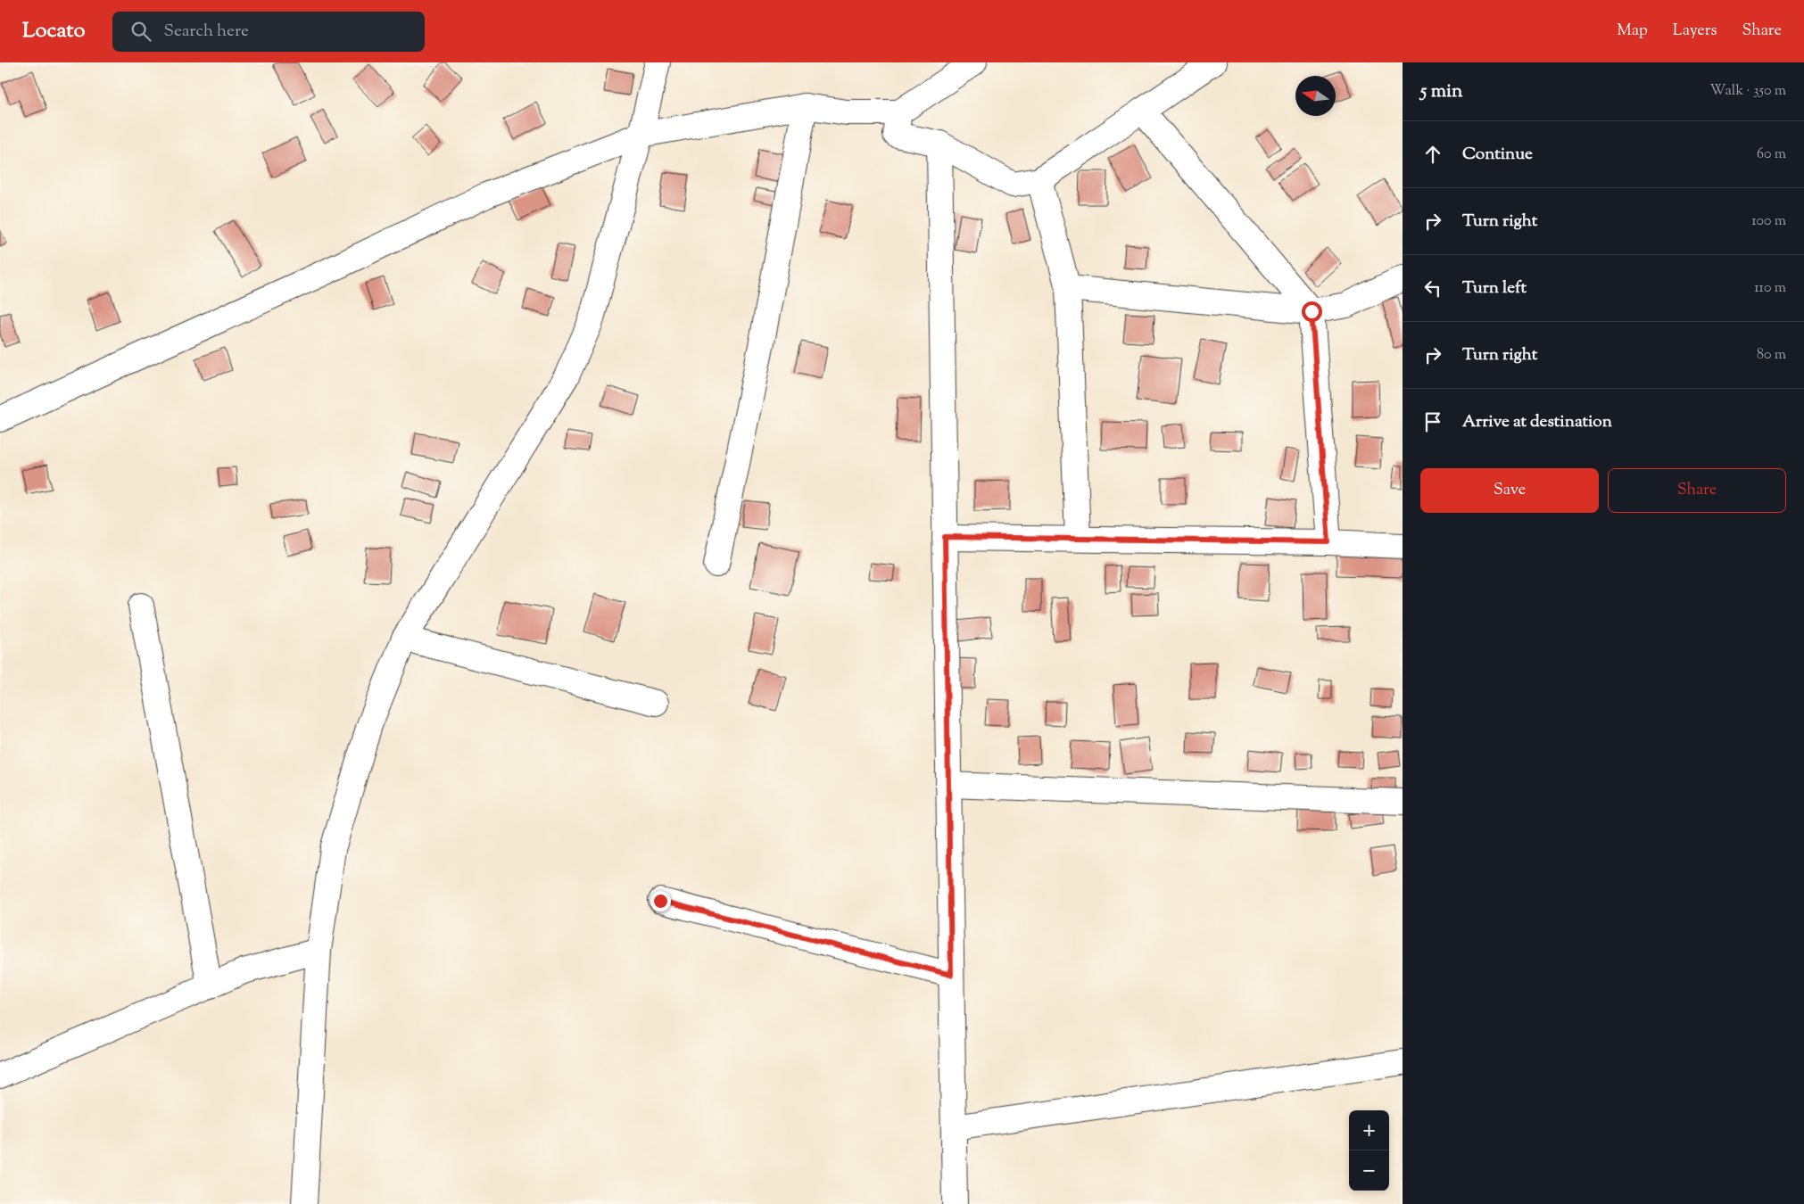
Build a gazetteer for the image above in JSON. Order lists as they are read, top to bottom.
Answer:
{
  "north": "left",
  "page": {
    "header": "Locato",
    "search": "Search here",
    "nav": ["Map", "Layers", "Share"],
    "heading": ["5 min", "Walk · 350 m"],
    "list": [
      ["Continue", "60 m"],
      ["Turn right", "100 m"],
      ["Turn left", "110 m"],
      ["Turn right", "80 m"],
      "Arrive at destination"
    ],
    "buttons": ["Save", "Share"],
    "map_buttons": ["+", "−"]
  }
}
